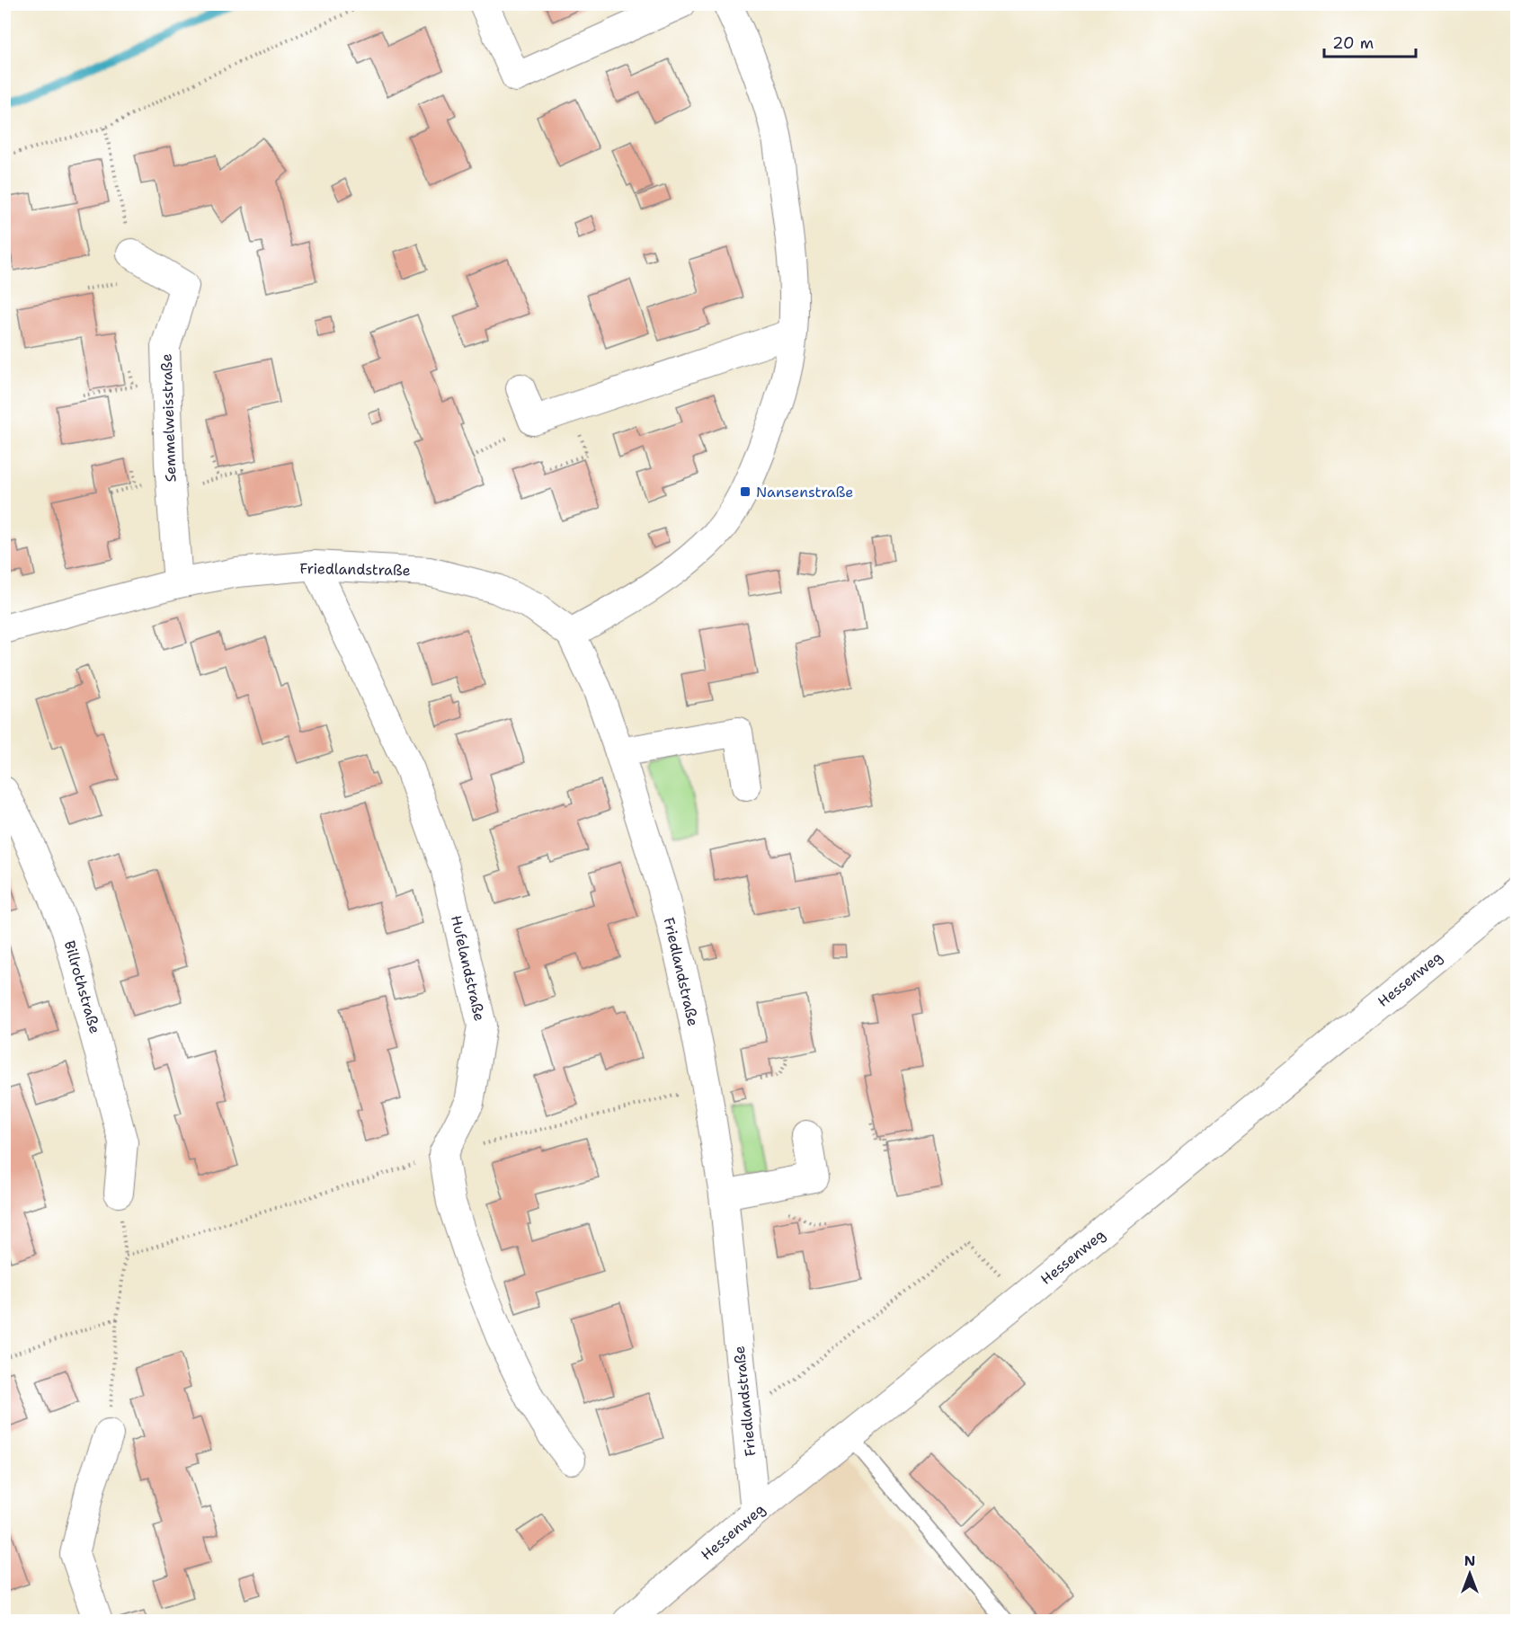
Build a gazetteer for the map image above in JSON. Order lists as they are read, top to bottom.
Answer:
{
  "streets": {
    "street": [
      "Semmelweisstraße",
      "Friedlandstraße",
      "Hufelandstraße",
      "Hessenweg",
      "Billrothstraße"
    ]
  },
  "crossings": [
    ["Semmelweisstraße", "Friedlandstraße"],
    ["Friedlandstraße", "Hufelandstraße"],
    ["Friedlandstraße", "Hessenweg"]
  ],
  "places": {
    "transit": ["Nansenstraße"]
  },
  "scale_bar": "20 m",
  "north": "top"
}
